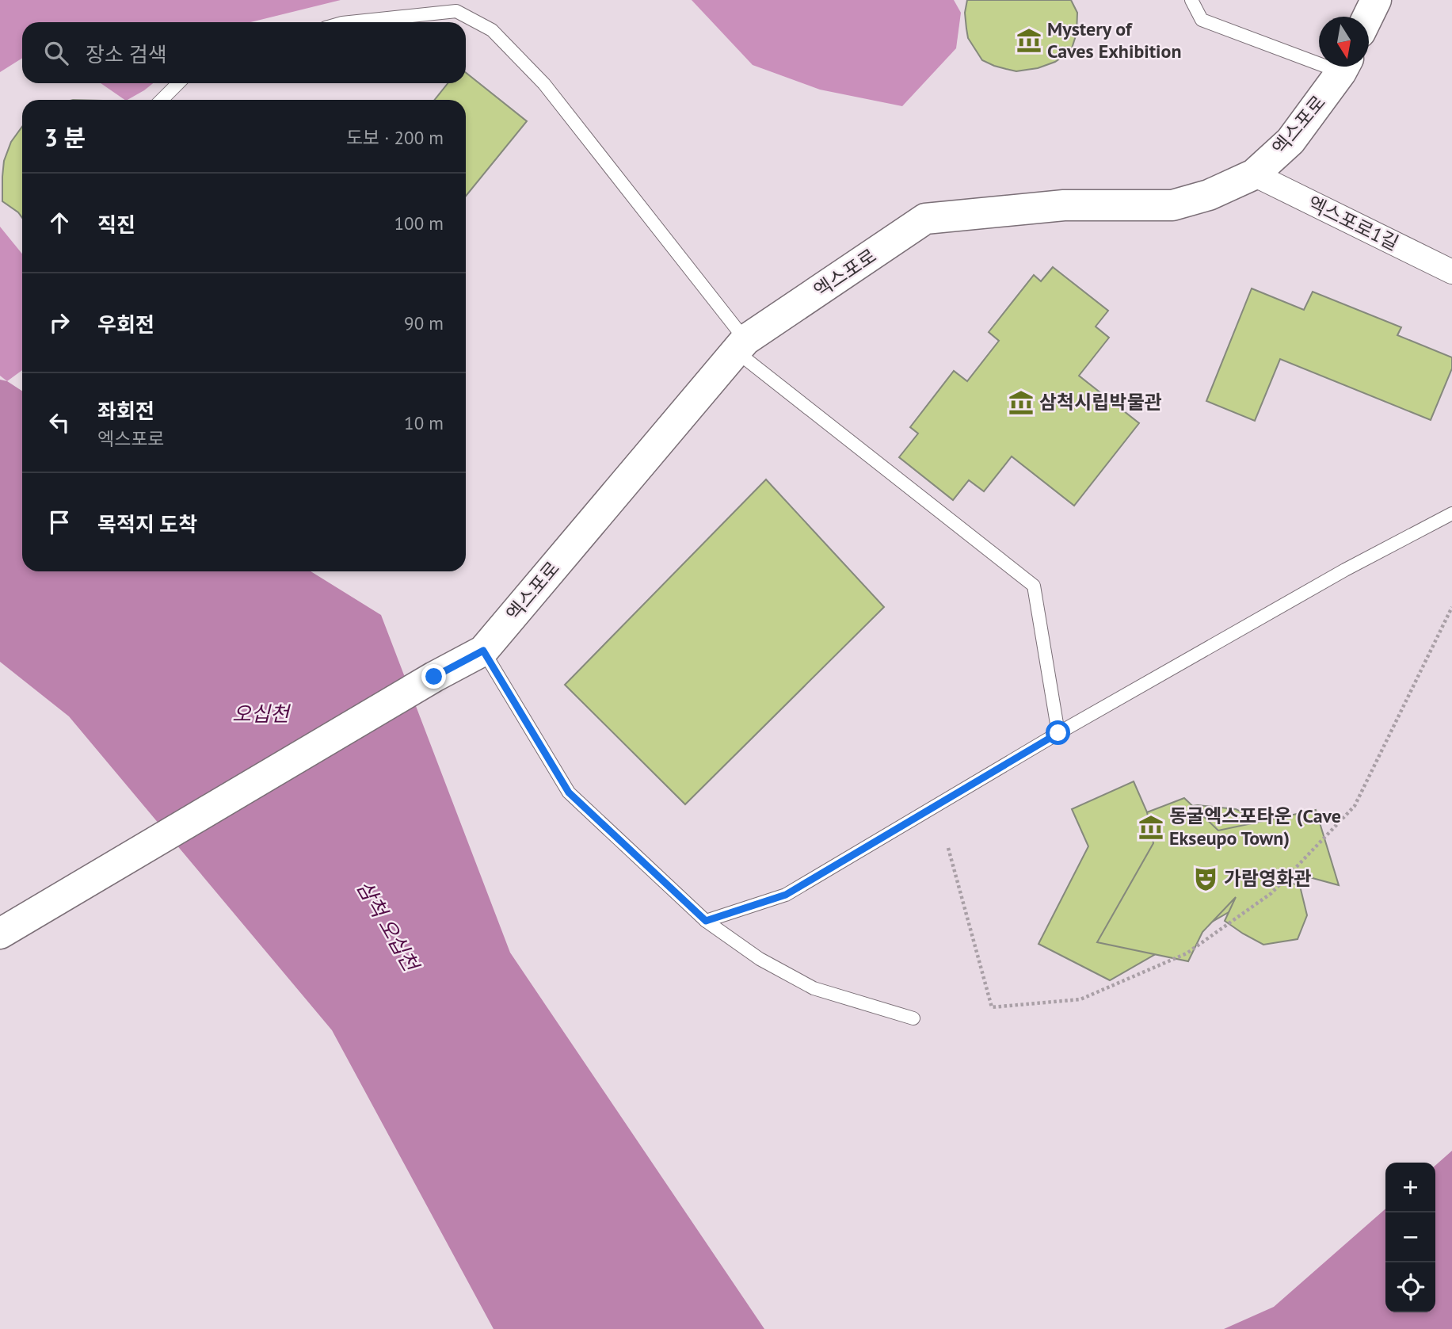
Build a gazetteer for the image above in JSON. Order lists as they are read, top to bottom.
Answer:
{
  "streets": {
    "street": ["엑스포로", "엑스포로1길"]
  },
  "crossings": [
    ["엑스포로", "엑스포로1길"]
  ],
  "water": ["오십천", "삼척 오십천"],
  "places": {
    "museum": ["Mystery of Caves Exhibition", "삼척시립박물관", "동굴엑스포타운 (Cave Ekseupo Town)"],
    "theatre": ["가람영화관"]
  },
  "north": "bottom",
  "page": {
    "search": "장소 검색",
    "heading": ["3 분", "도보 · 200 m"],
    "list": [
      ["직진", "100 m"],
      ["우회전", "90 m"],
      ["좌회전", "엑스포로", "10 m"],
      "목적지 도착"
    ],
    "map_buttons": ["+", "−"]
  }
}
